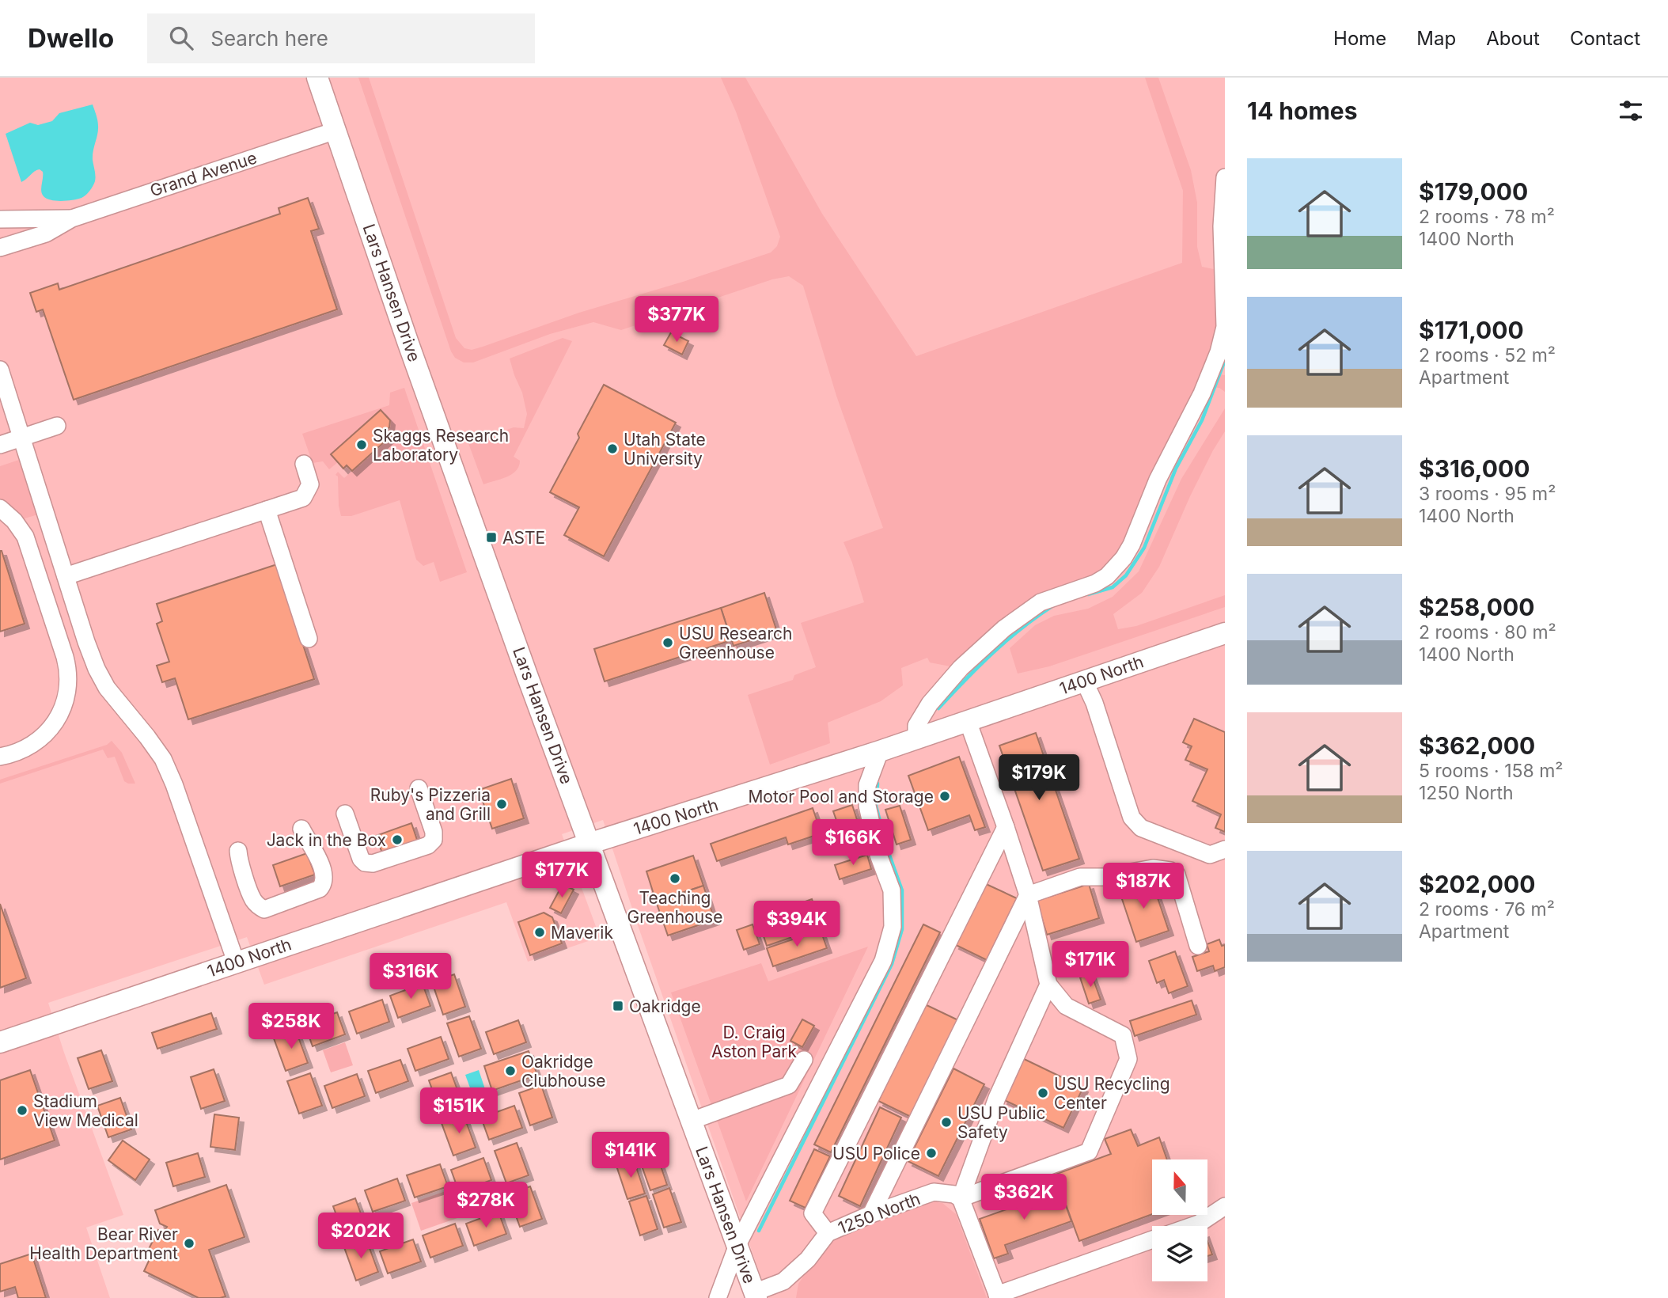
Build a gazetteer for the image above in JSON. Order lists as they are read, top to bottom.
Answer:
{
  "streets": {
    "main road": ["Lars Hansen Drive", "1400 North"],
    "street": ["Grand Avenue", "1250 North"]
  },
  "crossings": [
    ["Grand Avenue", "Lars Hansen Drive"],
    ["Lars Hansen Drive", "1400 North"],
    ["Lars Hansen Drive", "1250 North"]
  ],
  "parks": ["D. Craig Aston Park"],
  "places": {
    "other": [
      "Skaggs Research Laboratory",
      "Utah State University",
      "USU Research Greenhouse",
      "Motor Pool and Storage",
      "Ruby's Pizzeria and Grill",
      "Jack in the Box",
      "Teaching Greenhouse",
      "Maverik",
      "Oakridge Clubhouse",
      "USU Recycling Center",
      "Stadium View Medical",
      "USU Public Safety",
      "USU Police",
      "Bear River Health Department"
    ],
    "transit": ["ASTE", "Oakridge"]
  },
  "north": "top",
  "page": {
    "header": "Dwello",
    "search": "Search here",
    "nav": [
      "Home",
      "Map",
      "About",
      "Contact"
    ],
    "heading": "14 homes",
    "list": [
      {
        "name": "$179,000",
        "note": "2 rooms · 78 m² · 1400 North"
      },
      {
        "name": "$171,000",
        "note": "2 rooms · 52 m² · Apartment"
      },
      {
        "name": "$316,000",
        "note": "3 rooms · 95 m² · 1400 North"
      },
      {
        "name": "$258,000",
        "note": "2 rooms · 80 m² · 1400 North"
      },
      {
        "name": "$362,000",
        "note": "5 rooms · 158 m² · 1250 North"
      },
      {
        "name": "$202,000",
        "note": "2 rooms · 76 m² · Apartment"
      }
    ],
    "price": [
      "$377K",
      "$179K",
      "$166K",
      "$177K",
      "$187K",
      "$394K",
      "$171K",
      "$316K",
      "$258K",
      "$151K",
      "$141K",
      "$362K",
      "$278K",
      "$202K"
    ]
  }
}
